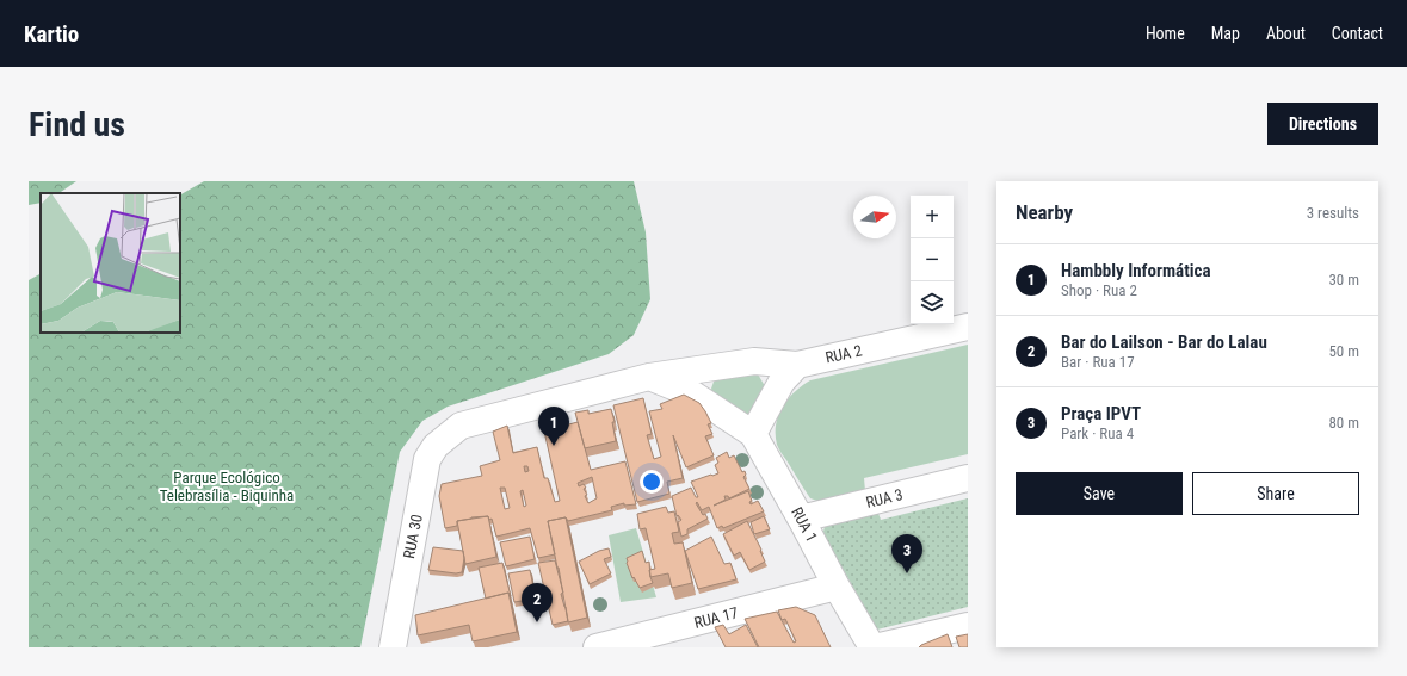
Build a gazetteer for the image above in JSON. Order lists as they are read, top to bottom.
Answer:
{
  "streets": {
    "street": [
      "RUA 2",
      "RUA 3",
      "RUA 1",
      "RUA 30",
      "RUA 17"
    ]
  },
  "crossings": [
    ["RUA 2", "RUA 30"],
    ["RUA 3", "RUA 1"],
    ["RUA 1", "RUA 17"]
  ],
  "parks": ["Parque Ecológico Telebrasília - Biquinha"],
  "north": "right",
  "page": {
    "header": "Kartio",
    "nav": [
      "Home",
      "Map",
      "About",
      "Contact"
    ],
    "buttons": [
      "Directions",
      ["Save", "Share"]
    ],
    "title": "Find us",
    "heading": ["Nearby", "3 results"],
    "map_buttons": ["+", "−"],
    "list": [
      {
        "mark": "1",
        "name": "Hambbly Informática",
        "note": "Shop · Rua 2",
        "value": "30 m"
      },
      {
        "mark": "2",
        "name": "Bar do Lailson - Bar do Lalau",
        "note": "Bar · Rua 17",
        "value": "50 m"
      },
      {
        "mark": "3",
        "name": "Praça IPVT",
        "note": "Park · Rua 4",
        "value": "80 m"
      }
    ],
    "pins": ["1", "3", "2"]
  }
}
